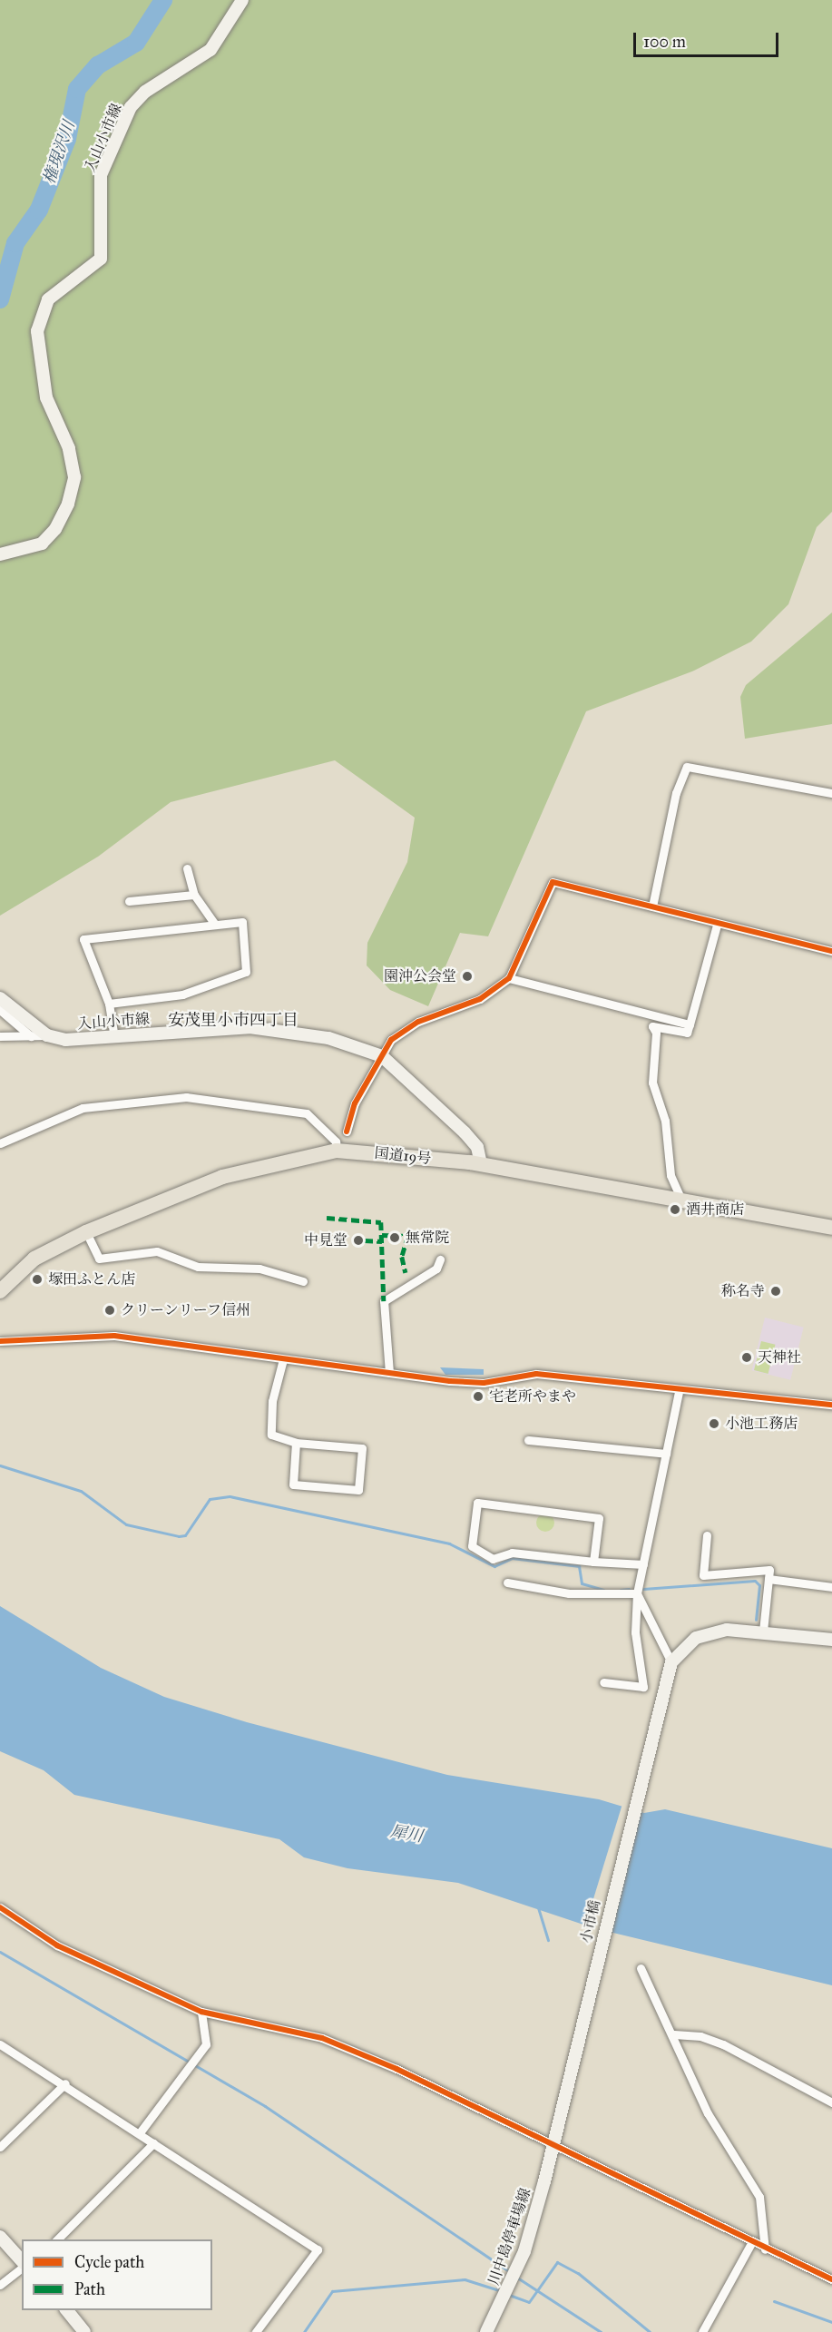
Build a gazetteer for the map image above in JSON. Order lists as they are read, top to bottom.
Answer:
{
  "streets": {
    "highway": ["国道19号"],
    "main road": ["入山小市線", "小市橋", "川中島停車場線"]
  },
  "crossings": [
    ["入山小市線", "国道19号"],
    ["小市橋", "川中島停車場線"]
  ],
  "districts": ["安茂里小市四丁目"],
  "water": ["権現沢川", "犀川"],
  "places": [
    "園沖公会堂",
    "酒井商店",
    "無常院",
    "中見堂",
    "塚田ふとん店",
    "称名寺",
    "クリーンリーフ信州",
    "天神社",
    "宅老所やまや",
    "小池工務店"
  ],
  "legend": ["Cycle path", "Path"],
  "scale_bar": "100 m"
}
